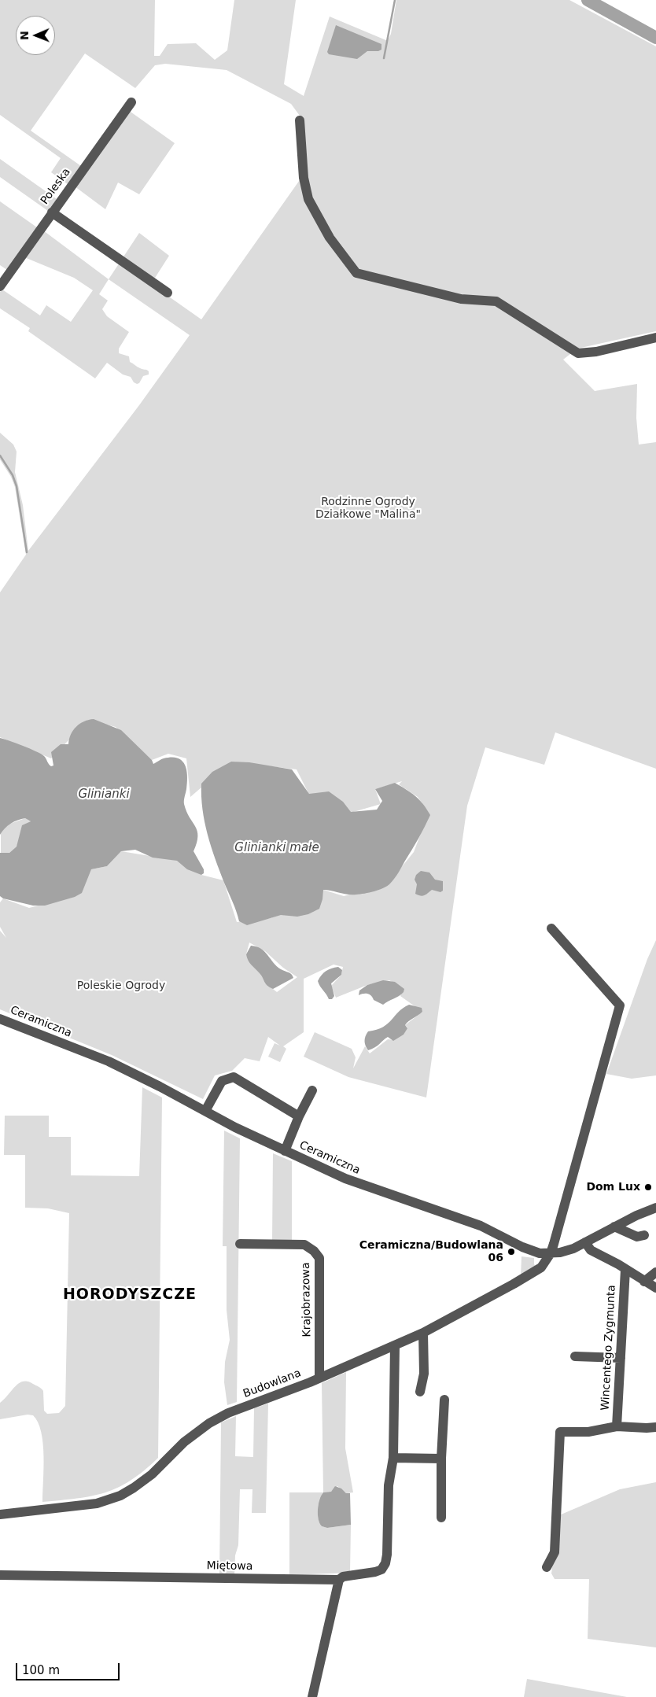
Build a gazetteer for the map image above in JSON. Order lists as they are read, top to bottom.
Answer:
{
  "streets": {
    "street": [
      "Poleska",
      "Ceramiczna",
      "Krajobrazowa",
      "Wincentego Zygmunta",
      "Budowlana",
      "Miętowa"
    ]
  },
  "crossings": [
    ["Ceramiczna", "Budowlana"],
    ["Krajobrazowa", "Budowlana"],
    ["Budowlana", "Miętowa"]
  ],
  "districts": ["HORODYSZCZE"],
  "water": ["Glinianki", "Glinianki małe"],
  "parks": ["Rodzinne Ogrody Działkowe \"Malina\"", "Poleskie Ogrody"],
  "places": ["Dom Lux", "Ceramiczna/Budowlana 06"],
  "scale_bar": "100 m",
  "north": "left"
}
